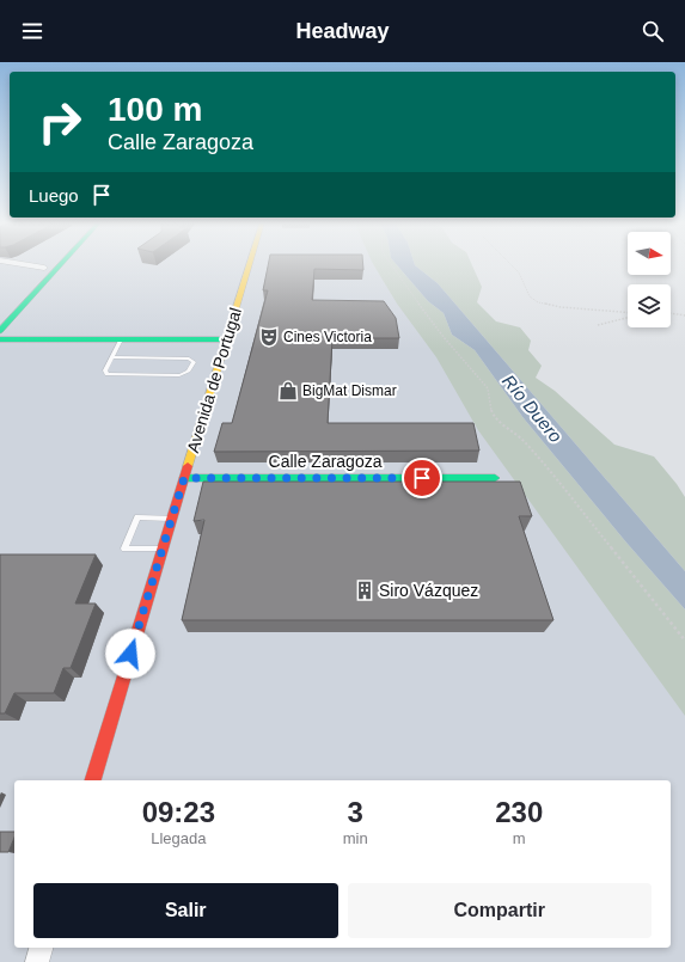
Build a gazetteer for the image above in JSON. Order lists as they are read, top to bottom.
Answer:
{
  "streets": {
    "main road": ["Avenida de Portugal", "Calle Zaragoza"]
  },
  "crossings": [
    ["Avenida de Portugal", "Calle Zaragoza"]
  ],
  "water": ["Río Duero"],
  "places": {
    "theatre": ["Cines Victoria"],
    "shop": ["BigMat Dismar"],
    "building": ["Siro Vázquez"]
  },
  "north": "right",
  "page": {
    "header": "Headway",
    "turn": ["100 m", "Calle Zaragoza"],
    "then": "Luego",
    "eta": [
      "09:23",
      "Llegada",
      "3",
      "min",
      "230",
      "m"
    ],
    "buttons": ["Salir", "Compartir"]
  }
}
